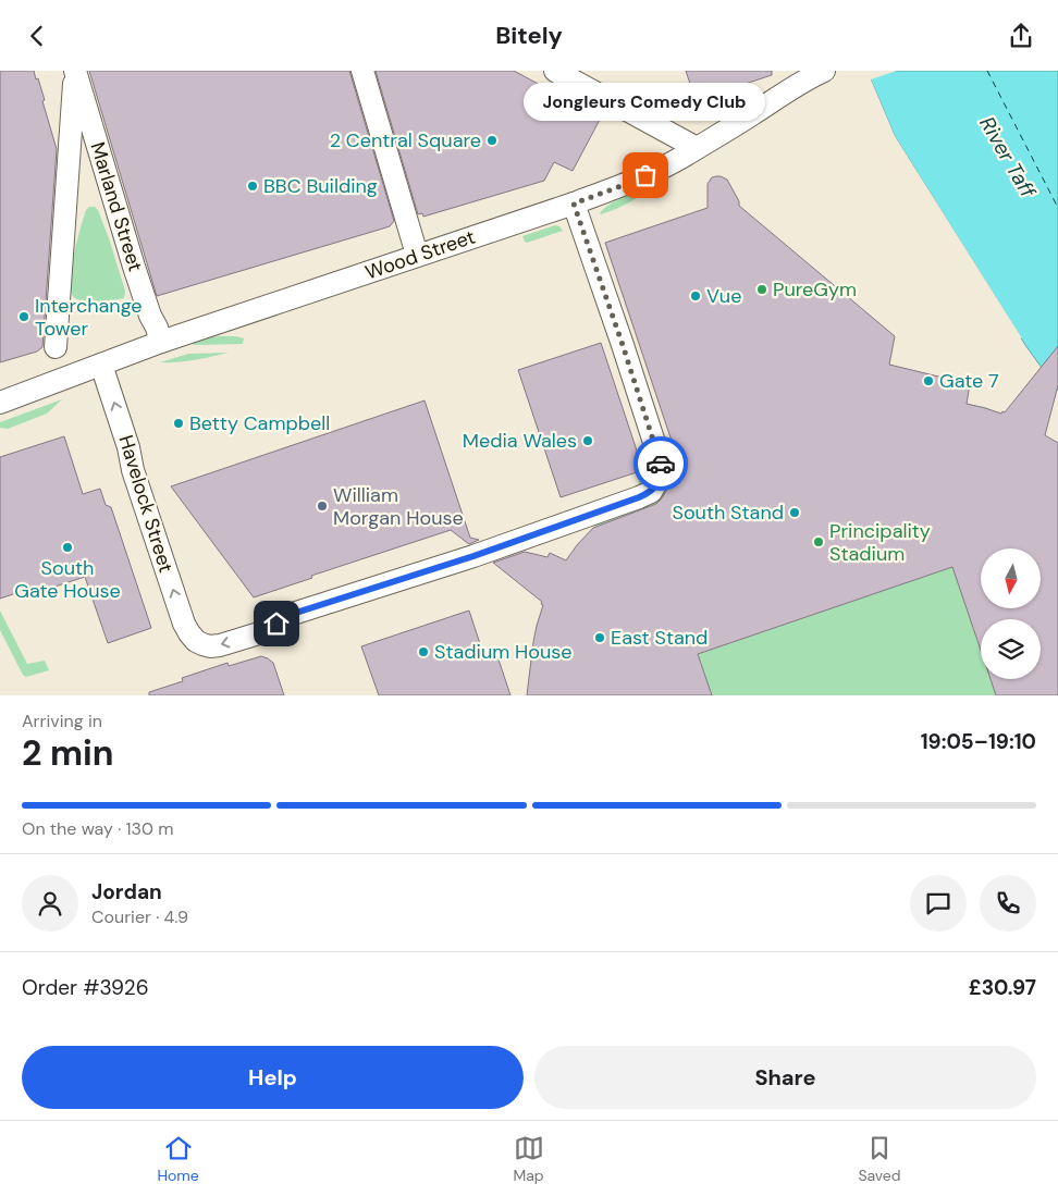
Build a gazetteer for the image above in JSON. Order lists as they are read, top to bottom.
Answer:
{
  "streets": {
    "street": ["Marland Street", "Wood Street", "Havelock Street"]
  },
  "crossings": [
    ["Marland Street", "Wood Street"],
    ["Wood Street", "Havelock Street"]
  ],
  "water": ["River Taff"],
  "places": [
    "2 Central Square",
    "Jongleurs Comedy Club",
    "BBC Building",
    "PureGym",
    "Vue",
    "Interchange Tower",
    "Gate 7",
    "Betty Campbell",
    "Media Wales",
    "William Morgan House",
    "South Stand",
    "Principality Stadium",
    "South Gate House",
    "East Stand",
    "Stadium House"
  ],
  "north": "bottom",
  "page": {
    "header": "Bitely",
    "bubble": "Jongleurs Comedy Club",
    "heading": ["2 min", "Arriving in", "19:05–19:10"],
    "panel": [
      "Jordan",
      "Courier · 4.9",
      "Order #3926",
      "£30.97"
    ],
    "bar": "On the way · 130 m",
    "buttons": ["Help", "Share"],
    "tabs": ["Home", "Map", "Saved"]
  }
}
